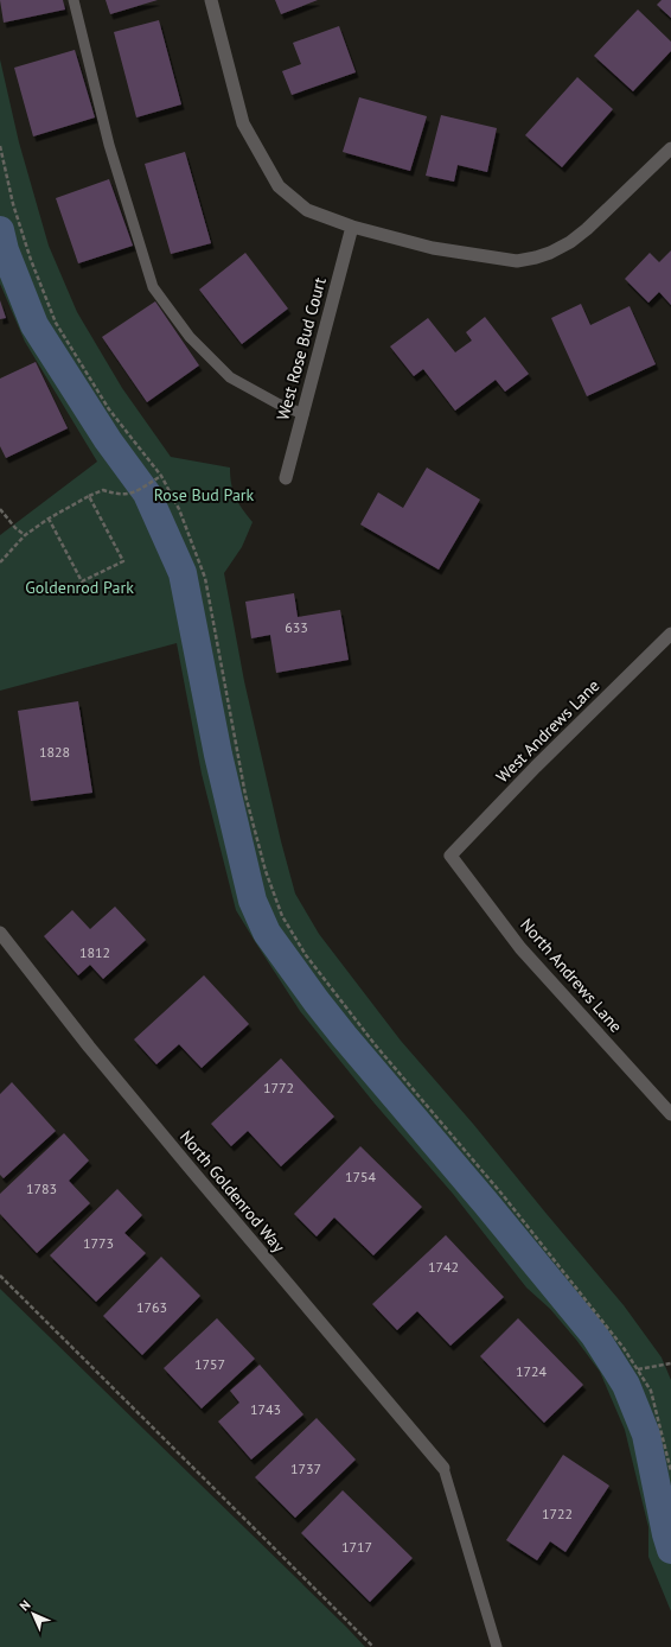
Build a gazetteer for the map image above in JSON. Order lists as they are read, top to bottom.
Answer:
{
  "streets": {
    "street": [
      "West Rose Bud Court",
      "West Andrews Lane",
      "North Andrews Lane",
      "North Goldenrod Way"
    ]
  },
  "crossings": [
    ["West Andrews Lane", "North Andrews Lane"]
  ],
  "parks": ["Rose Bud Park", "Goldenrod Park"],
  "house_numbers": [
    "633",
    "1828",
    "1812",
    "1772",
    "1754",
    "1783",
    "1773",
    "1742",
    "1763",
    "1757",
    "1724",
    "1743",
    "1737",
    "1722",
    "1717"
  ],
  "north": "top left"
}
